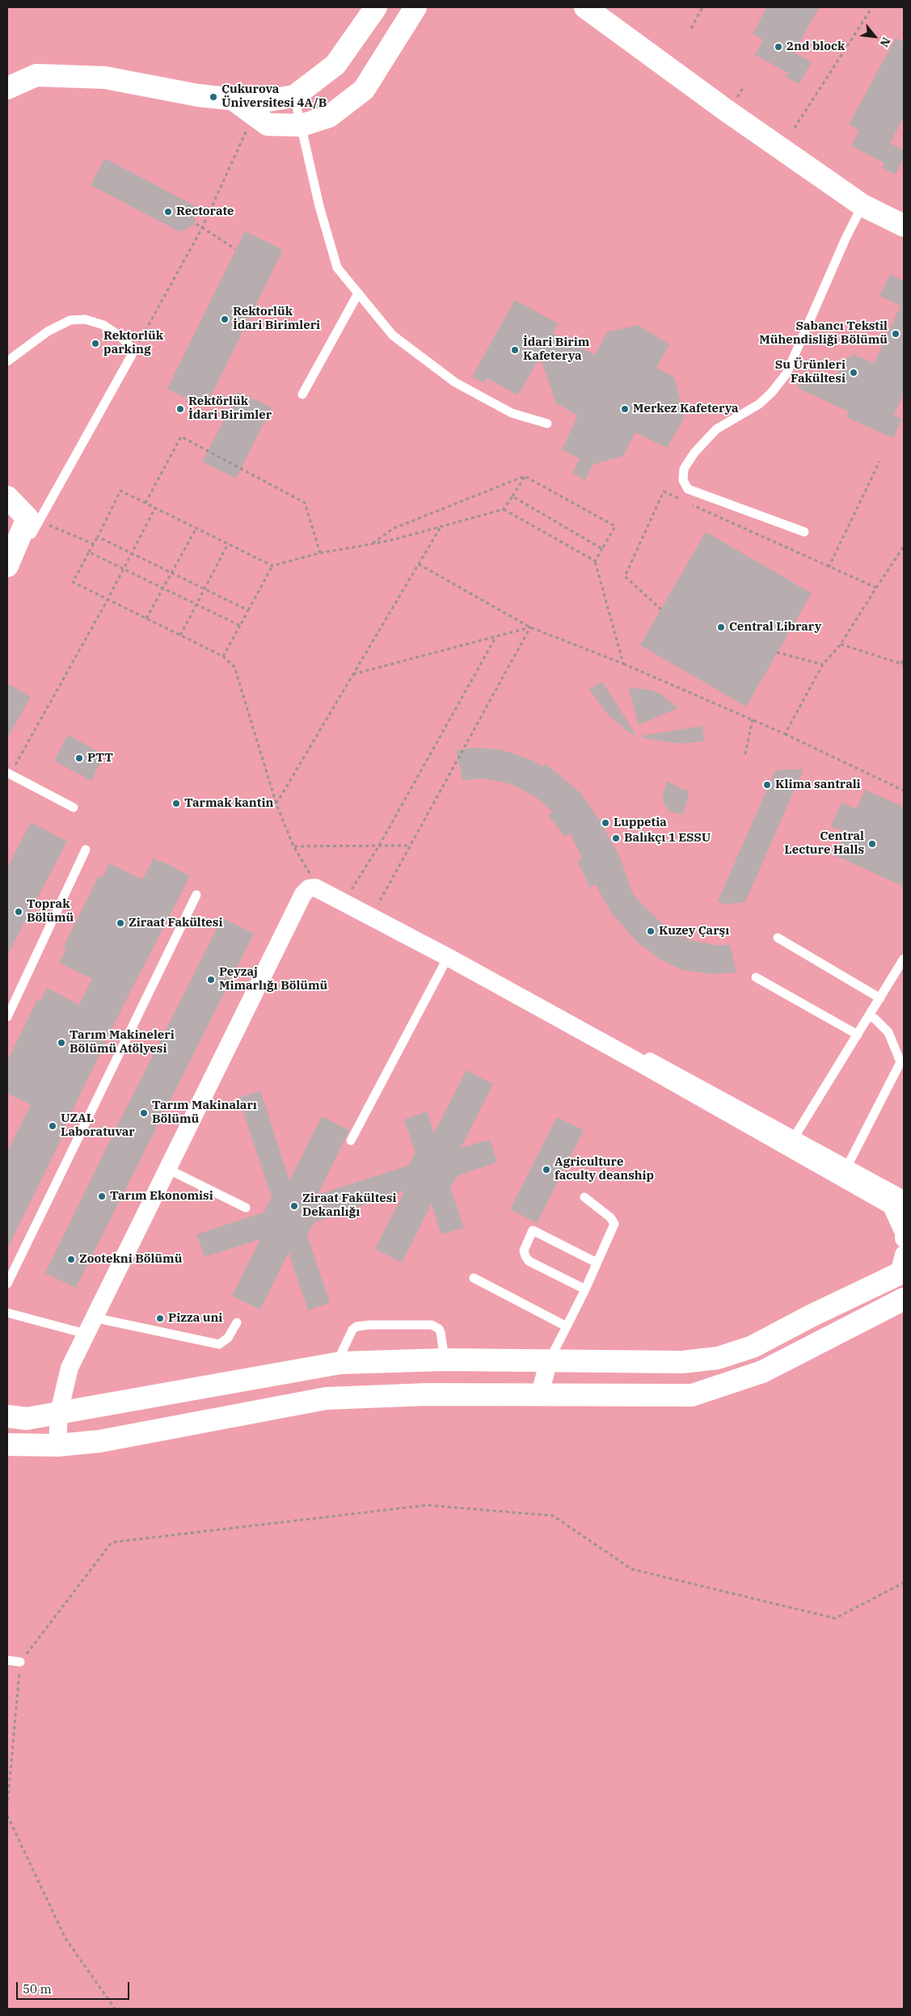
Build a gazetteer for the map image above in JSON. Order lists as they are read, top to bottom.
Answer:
{
  "places": [
    "2nd block",
    "Çukurova Üni̇versi̇tesi̇ 4A/B",
    "Rectorate",
    "Rektorlük İdari Birimleri",
    "Sabancı Tekstil Mühendisliği Bölümü",
    "Rektorlük parking",
    "İdari Birim Kafeterya",
    "Su Ürünleri Fakültesi",
    "Rektörlük İdari Birimler",
    "Merkez Kafeterya",
    "Central Library",
    "PTT",
    "Klima santrali",
    "Tarmak kantin",
    "Luppetia",
    "Balıkçı 1 ESSU",
    "Central Lecture Halls",
    "Toprak Bölümü",
    "Ziraat Fakültesi",
    "Kuzey Çarşı",
    "Peyzaj Mimarlığı Bölümü",
    "Tarım Makineleri Bölümü Atölyesi",
    "Tarım Makinaları Bölümü",
    "UZAL Laboratuvar",
    "Agriculture faculty deanship",
    "Tarım Ekonomisi",
    "Ziraat Fakültesi Dekanlığı",
    "Zootekni Bölümü",
    "Pizza uni"
  ],
  "scale_bar": "50 m",
  "north": "bottom right"
}
